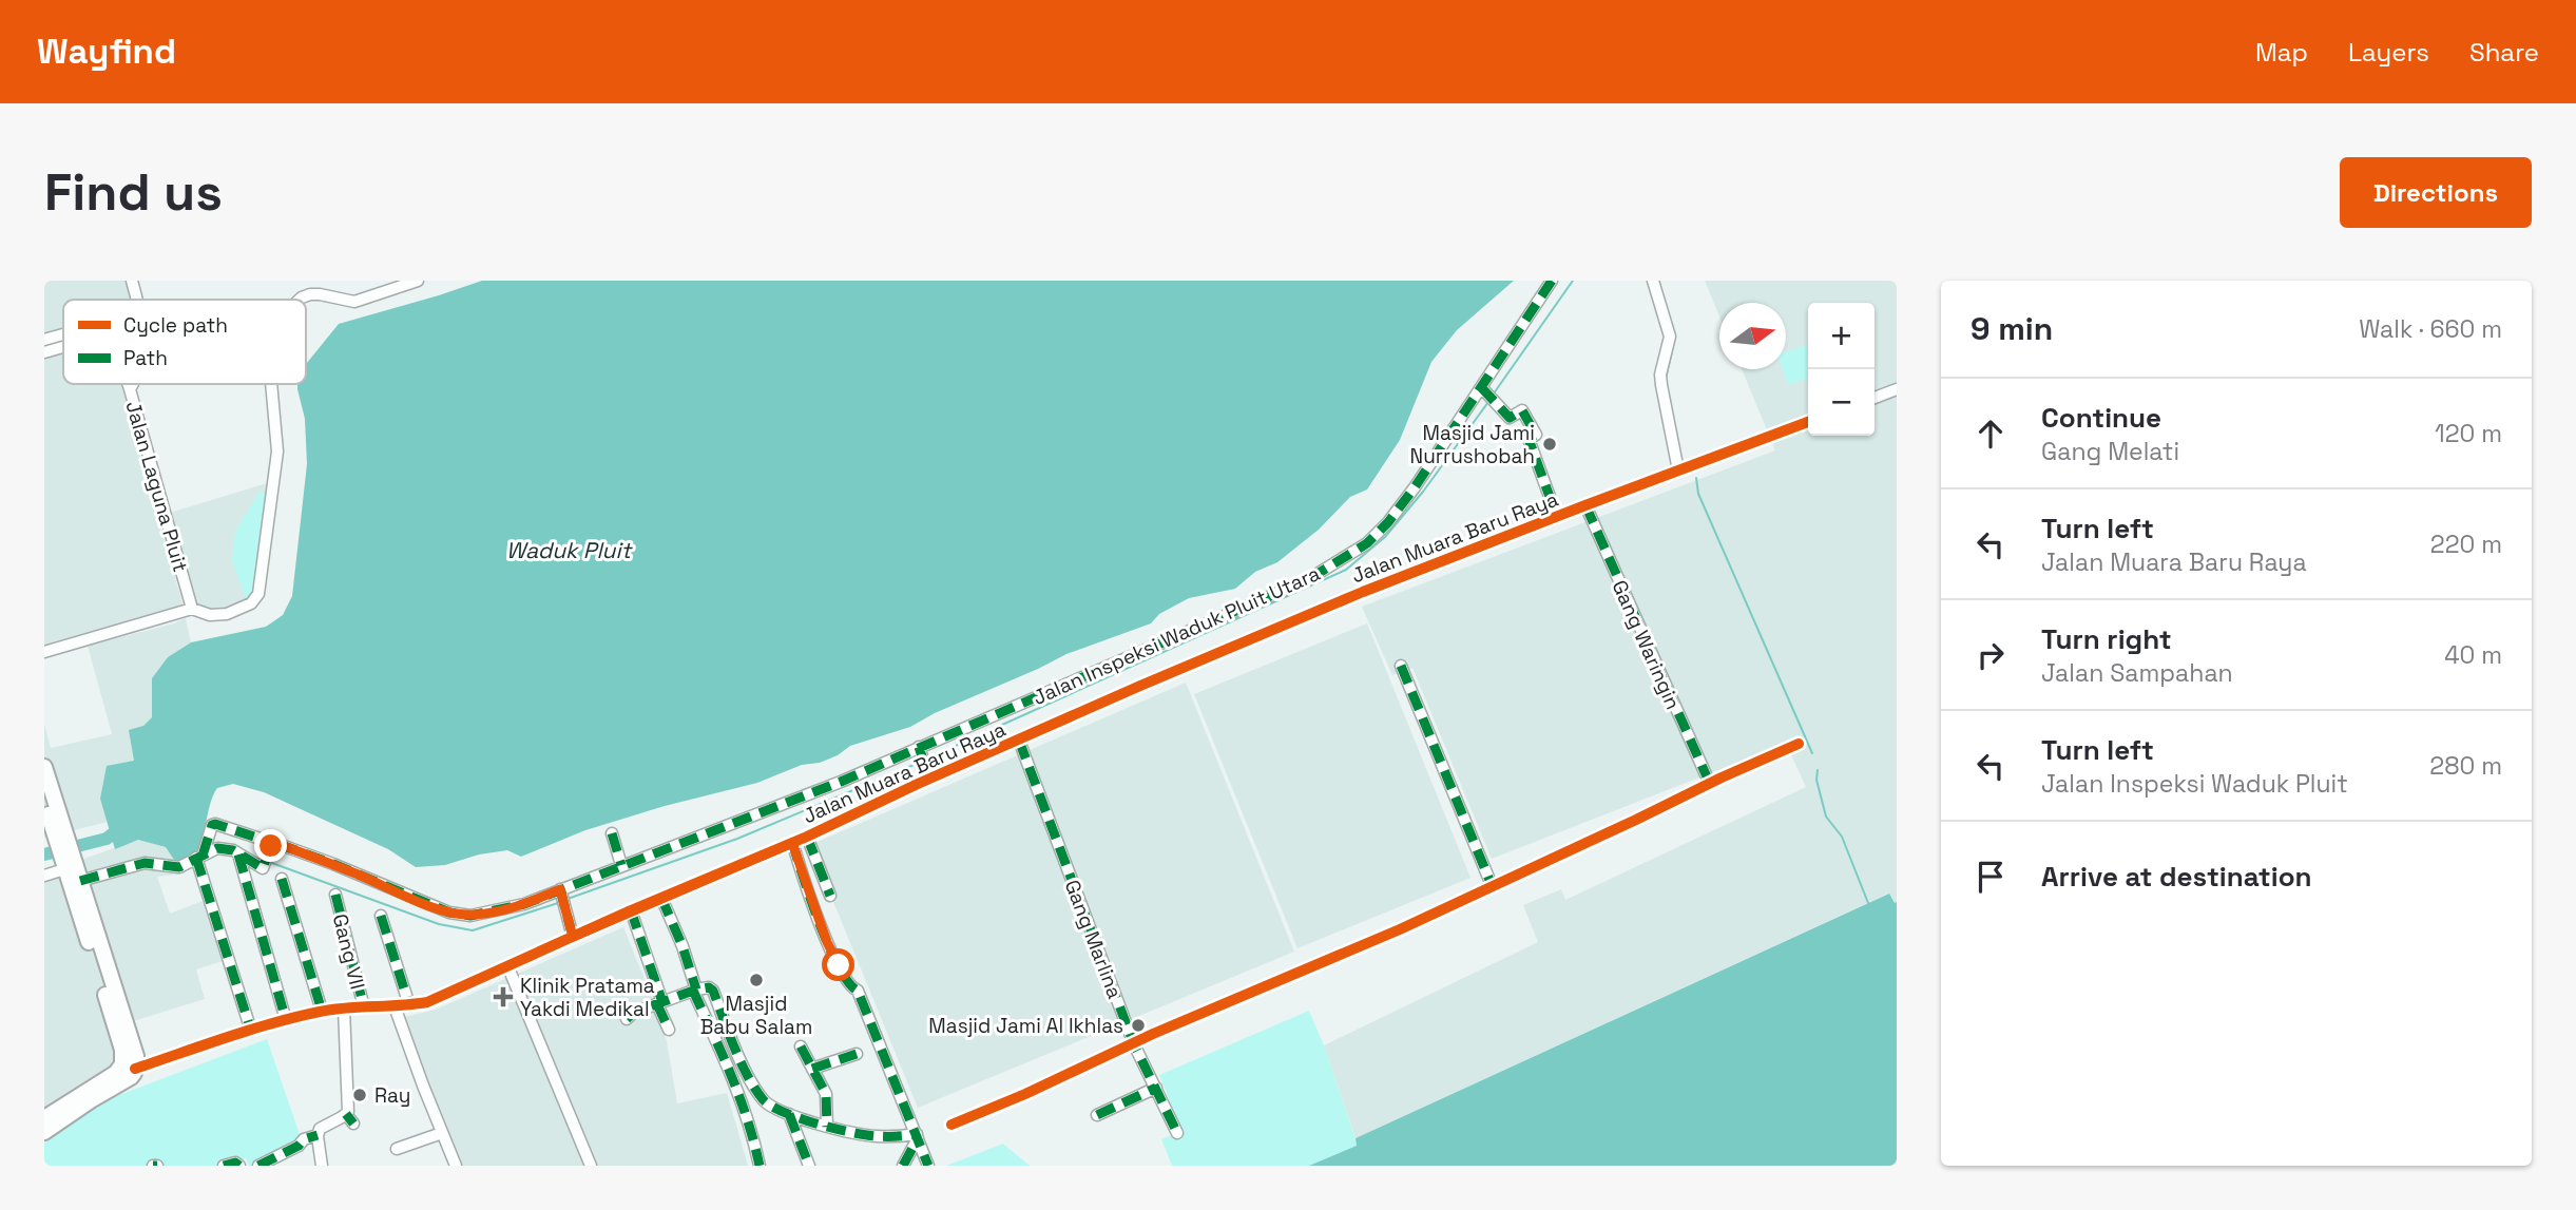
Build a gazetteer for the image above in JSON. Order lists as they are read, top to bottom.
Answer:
{
  "streets": {
    "street": [
      "Jalan Laguna Pluit",
      "Jalan Muara Baru Raya",
      "Jalan Inspeksi Waduk Pluit Utara",
      "Gang Waringin",
      "Gang Marlina",
      "Gang VII"
    ]
  },
  "crossings": [
    ["Jalan Muara Baru Raya", "Gang Waringin"],
    ["Jalan Muara Baru Raya", "Gang Marlina"],
    ["Jalan Muara Baru Raya", "Gang VII"]
  ],
  "water": ["Waduk Pluit"],
  "places": {
    "other": [
      "Masjid Jami Nurrushobah",
      "Masjid Babu Salam",
      "Masjid Jami Al Ikhlas",
      "Ray"
    ],
    "health": ["Klinik Pratama Yakdi Medikal"]
  },
  "legend": ["Cycle path", "Path"],
  "north": "right",
  "page": {
    "header": "Wayfind",
    "nav": ["Map", "Layers", "Share"],
    "buttons": "Directions",
    "title": "Find us",
    "heading": ["9 min", "Walk · 660 m"],
    "map_buttons": ["+", "−"],
    "list": [
      ["Continue", "Gang Melati", "120 m"],
      ["Turn left", "Jalan Muara Baru Raya", "220 m"],
      ["Turn right", "Jalan Sampahan", "40 m"],
      ["Turn left", "Jalan Inspeksi Waduk Pluit", "280 m"],
      "Arrive at destination"
    ]
  }
}
